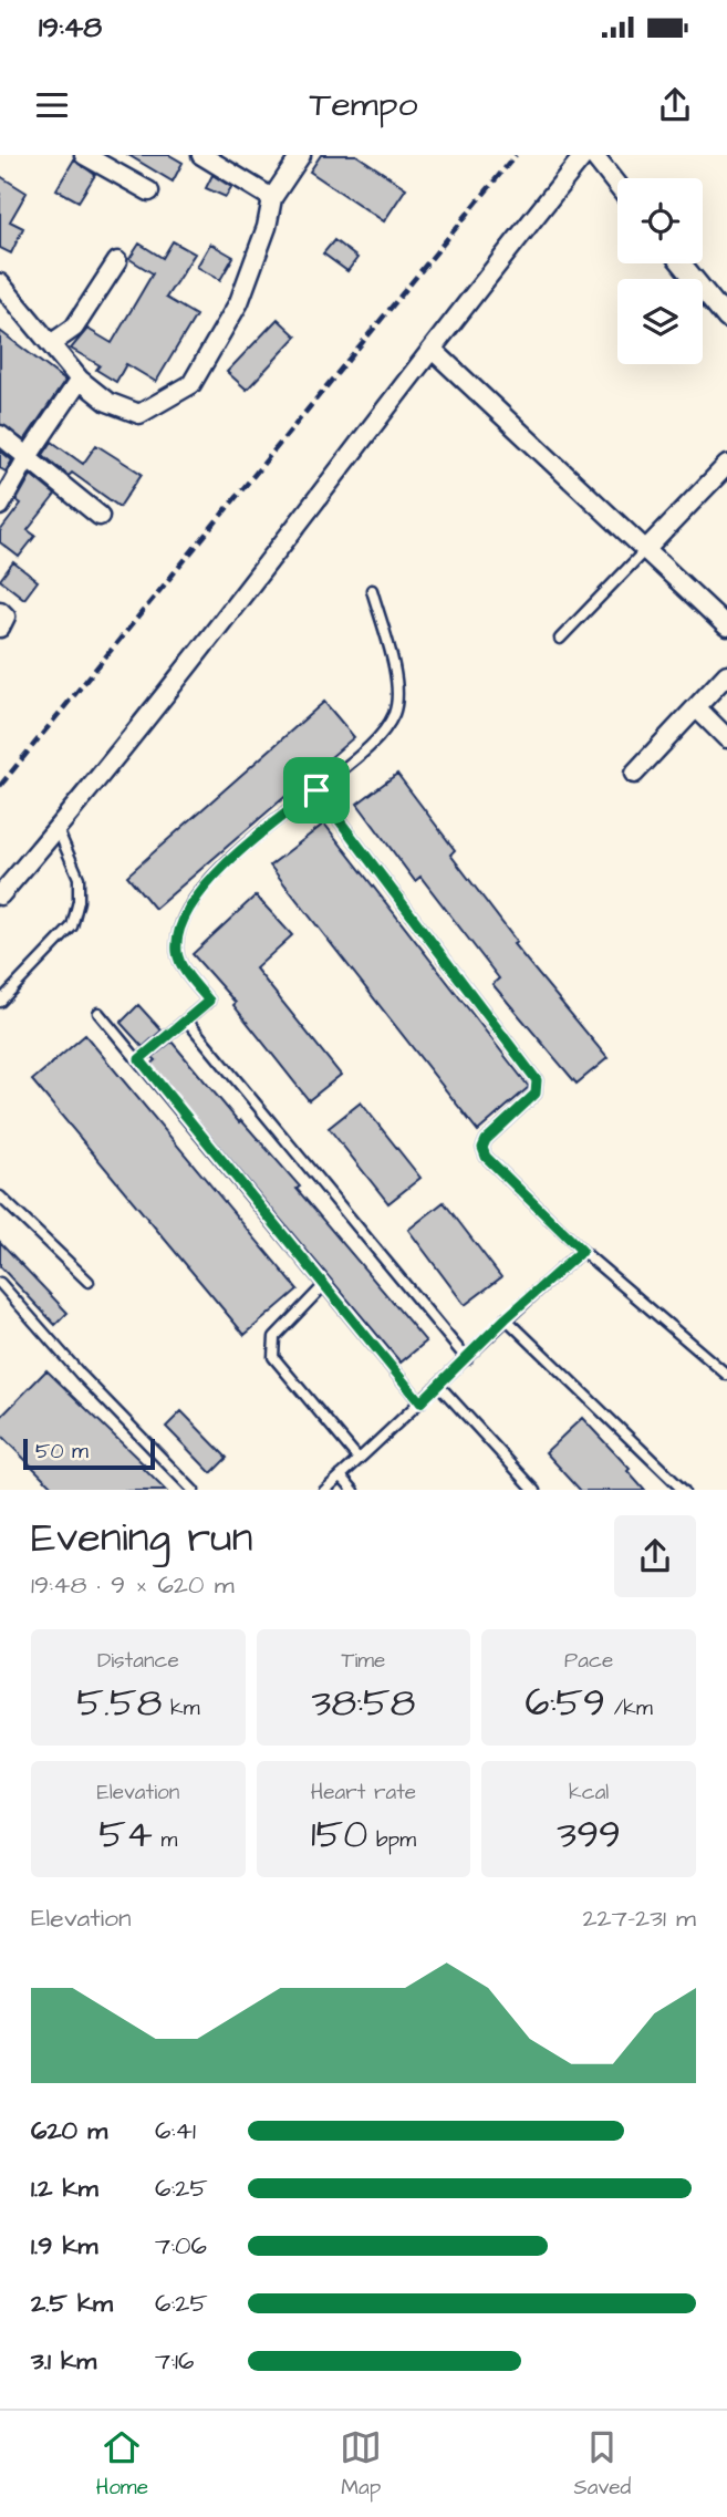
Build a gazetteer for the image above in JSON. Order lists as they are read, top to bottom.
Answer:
{
  "scale_bar": "50 m",
  "page": {
    "status": "19:48",
    "header": "Tempo",
    "scale": "50 m",
    "heading": ["Evening run", "19:48 · 9 × 620 m"],
    "stats": [
      ["Distance", "5.58 km"],
      ["Time", "38:58"],
      ["Pace", "6:59 /km"],
      ["Elevation", "54 m"],
      ["Heart rate", "150 bpm"],
      ["kcal", "399"]
    ],
    "chart": ["Elevation", "227–231 m"],
    "list": [
      {
        "name": "620 m",
        "note": "6:41"
      },
      {
        "name": "1.2 km",
        "note": "6:25"
      },
      {
        "name": "1.9 km",
        "note": "7:06"
      },
      {
        "name": "2.5 km",
        "note": "6:25"
      },
      {
        "name": "3.1 km",
        "note": "7:16"
      }
    ],
    "tabs": ["Home", "Map", "Saved"]
  }
}
